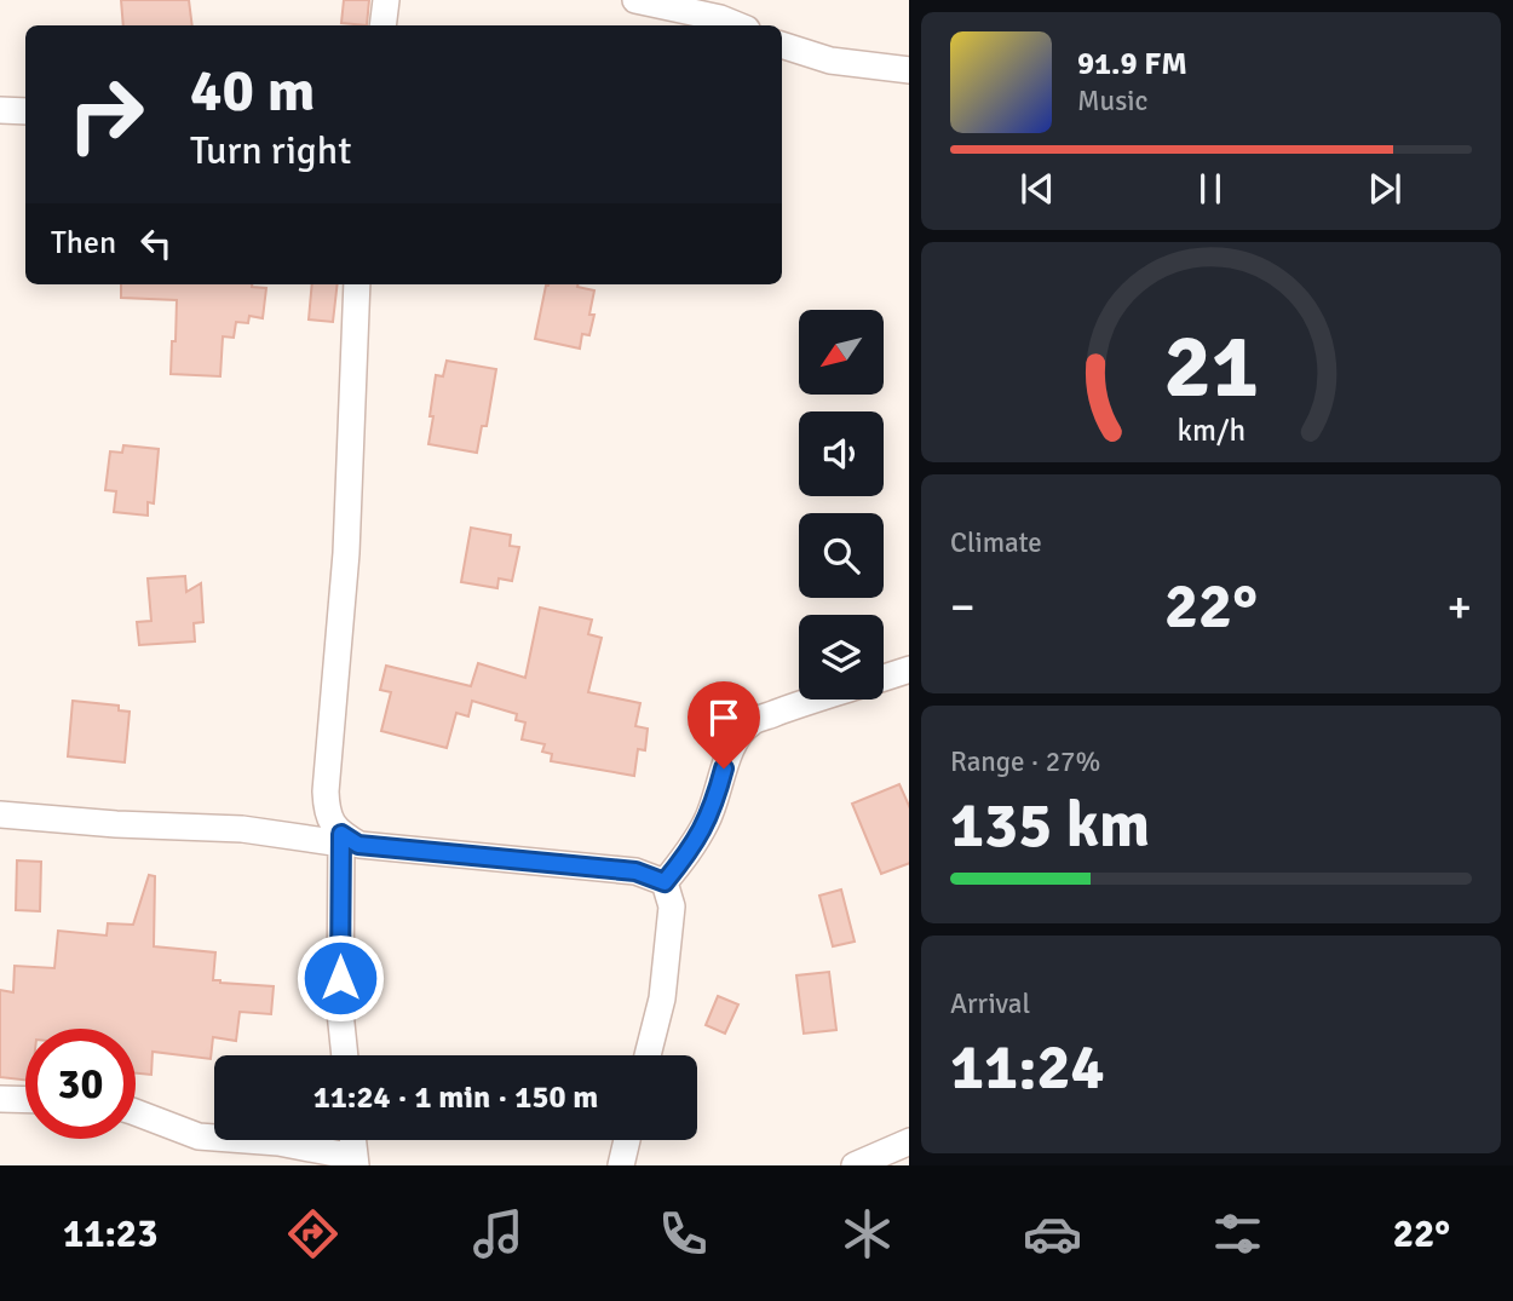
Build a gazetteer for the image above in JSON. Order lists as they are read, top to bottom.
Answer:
{
  "north": "bottom left",
  "page": {
    "turn": ["40 m", "Turn right"],
    "song": ["91.9 FM", "Music"],
    "then": "Then",
    "tile": [
      "Climate",
      ["Range · 27%", "135 km"],
      ["Arrival", "11:24"]
    ],
    "heat": ["−", "22°", "+"],
    "limit": "30",
    "trip": "11:24 · 1 min · 150 m",
    "tabs": ["11:23", "22°"],
    "gauge": ["21", "km/h"]
  }
}
